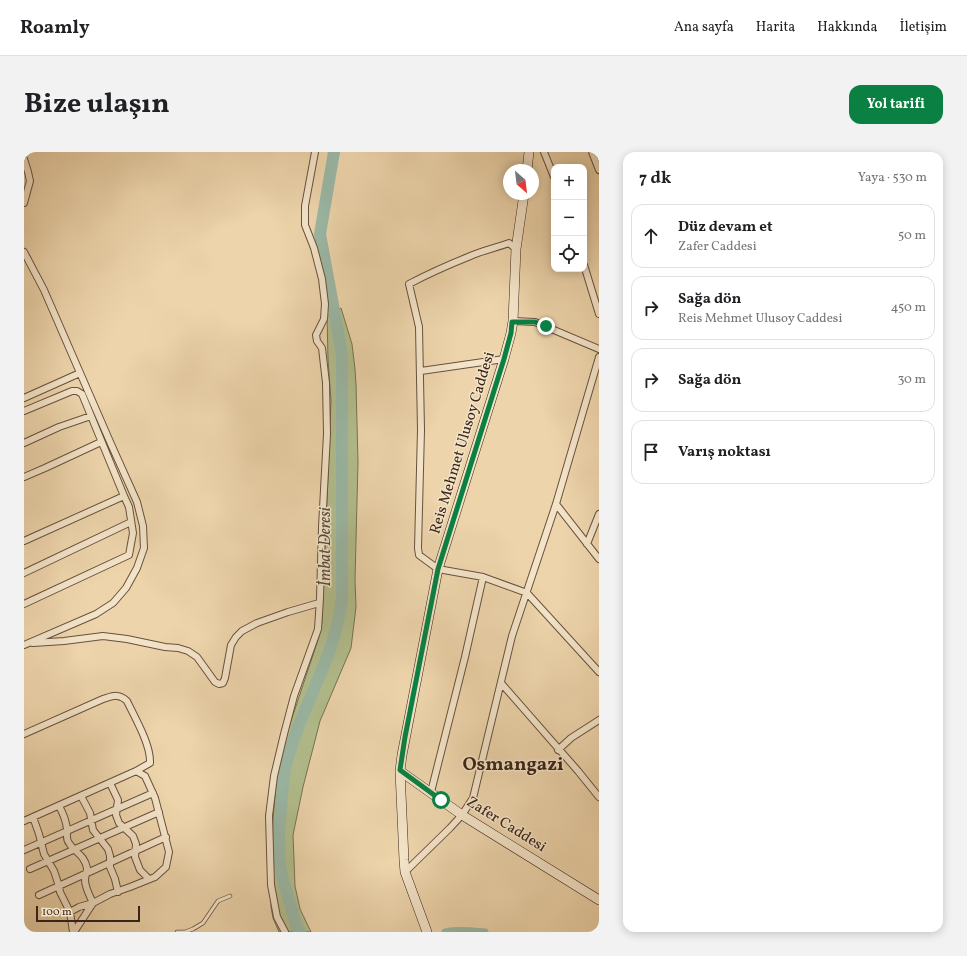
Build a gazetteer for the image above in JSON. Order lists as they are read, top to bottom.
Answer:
{
  "streets": {
    "street": ["Reis Mehmet Ulusoy Caddesi", "Zafer Caddesi"]
  },
  "crossings": [
    ["Reis Mehmet Ulusoy Caddesi", "Zafer Caddesi"]
  ],
  "districts": ["Osmangazi"],
  "water": ["İmbat Deresi"],
  "scale_bar": "100 m",
  "north": "bottom right",
  "page": {
    "header": "Roamly",
    "nav": [
      "Ana sayfa",
      "Harita",
      "Hakkında",
      "İletişim"
    ],
    "title": "Bize ulaşın",
    "buttons": "Yol tarifi",
    "heading": ["7 dk", "Yaya · 530 m"],
    "map_buttons": ["+", "−"],
    "list": [
      ["Düz devam et", "Zafer Caddesi", "50 m"],
      ["Sağa dön", "Reis Mehmet Ulusoy Caddesi", "450 m"],
      ["Sağa dön", "30 m"],
      "Varış noktası"
    ],
    "scale": "100 m"
  }
}
